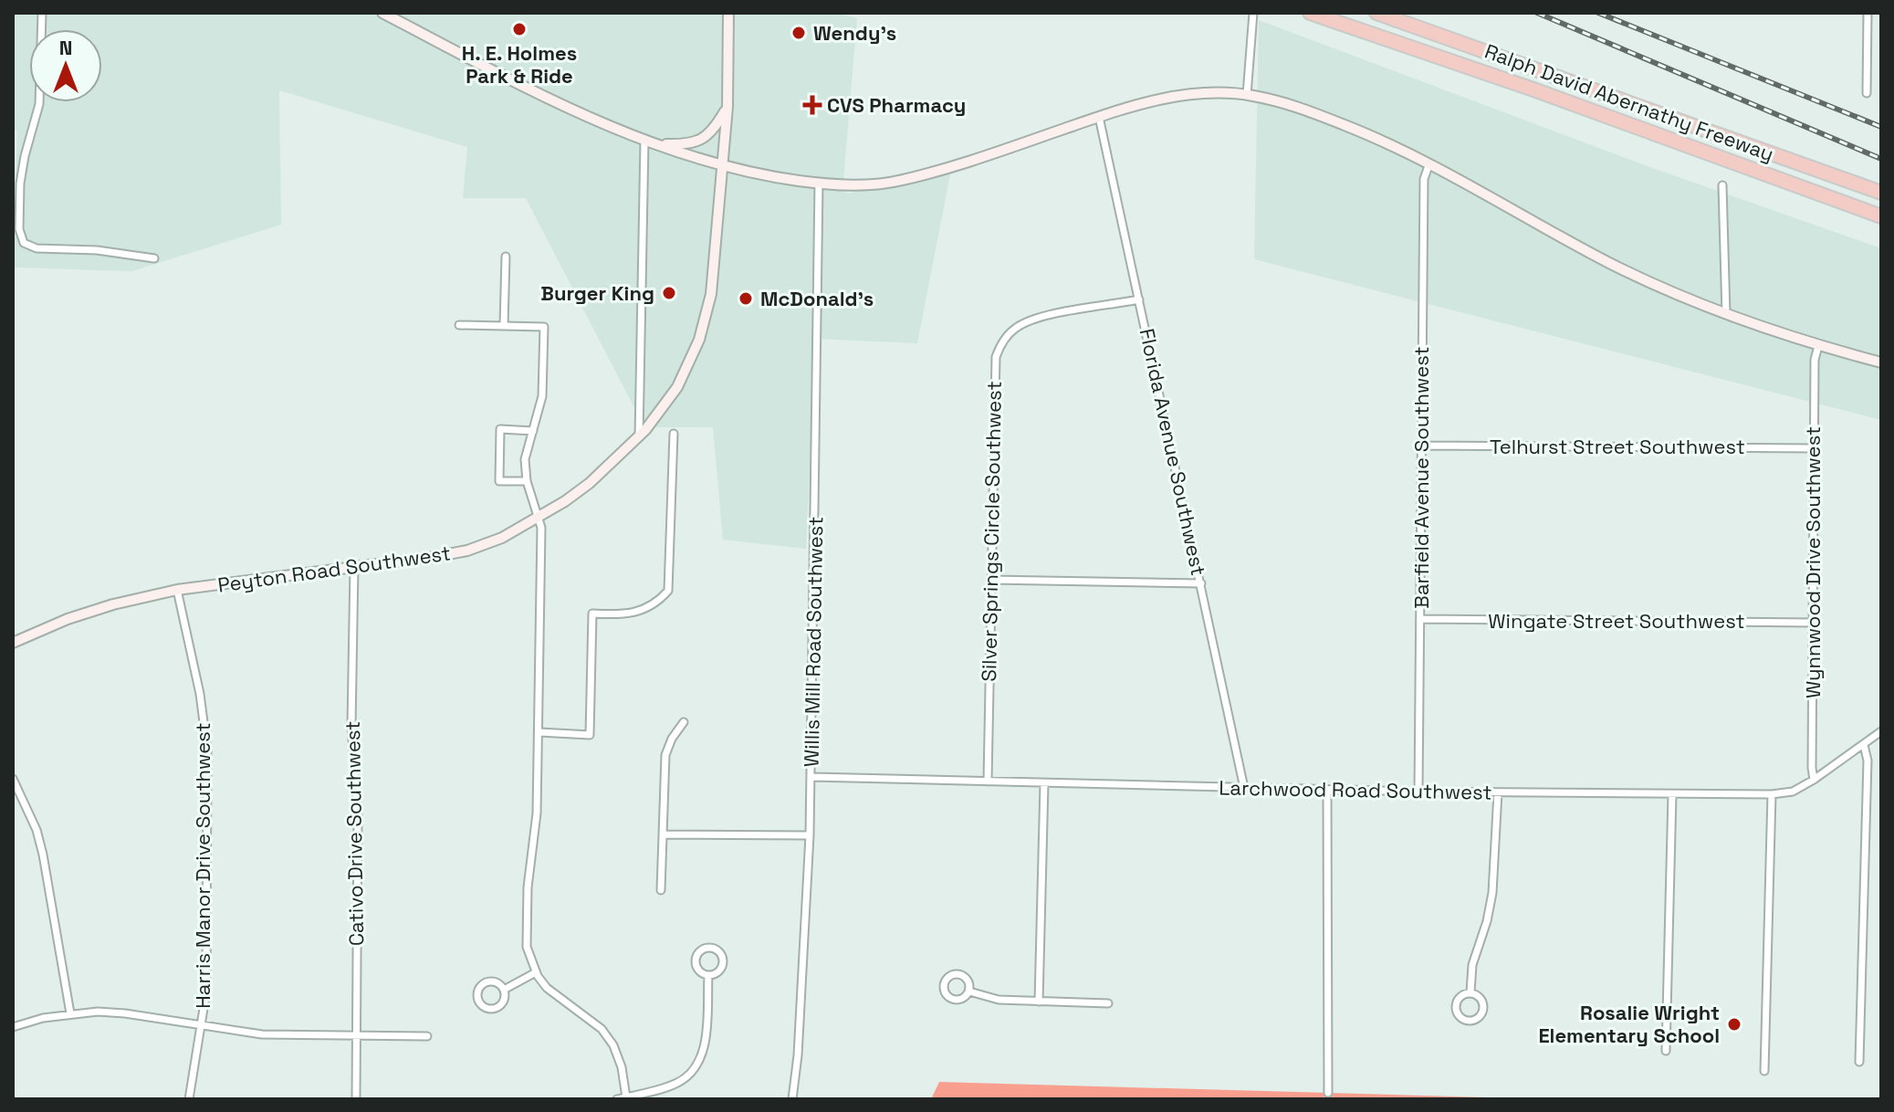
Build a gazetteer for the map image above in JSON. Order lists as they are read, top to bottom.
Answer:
{
  "streets": {
    "highway": ["Ralph David Abernathy Freeway"],
    "main road": ["Peyton Road Southwest"],
    "street": [
      "Telhurst Street Southwest",
      "Florida Avenue Southwest",
      "Barfield Avenue Southwest",
      "Silver Springs Circle Southwest",
      "Wynnwood Drive Southwest",
      "Wingate Street Southwest",
      "Willis Mill Road Southwest",
      "Larchwood Road Southwest",
      "Cativo Drive Southwest",
      "Harris Manor Drive Southwest"
    ]
  },
  "crossings": [
    ["Telhurst Street Southwest", "Barfield Avenue Southwest"],
    ["Telhurst Street Southwest", "Wynnwood Drive Southwest"],
    ["Florida Avenue Southwest", "Silver Springs Circle Southwest"],
    ["Florida Avenue Southwest", "Larchwood Road Southwest"],
    ["Barfield Avenue Southwest", "Wingate Street Southwest"],
    ["Barfield Avenue Southwest", "Larchwood Road Southwest"],
    ["Silver Springs Circle Southwest", "Larchwood Road Southwest"],
    ["Wynnwood Drive Southwest", "Wingate Street Southwest"],
    ["Wynnwood Drive Southwest", "Larchwood Road Southwest"],
    ["Peyton Road Southwest", "Cativo Drive Southwest"],
    ["Peyton Road Southwest", "Harris Manor Drive Southwest"],
    ["Willis Mill Road Southwest", "Larchwood Road Southwest"]
  ],
  "places": {
    "other": [
      "H. E. Holmes Park & Ride",
      "Wendy's",
      "Burger King",
      "McDonald's",
      "Rosalie Wright Elementary School"
    ],
    "health": ["CVS Pharmacy"]
  },
  "north": "top"
}
